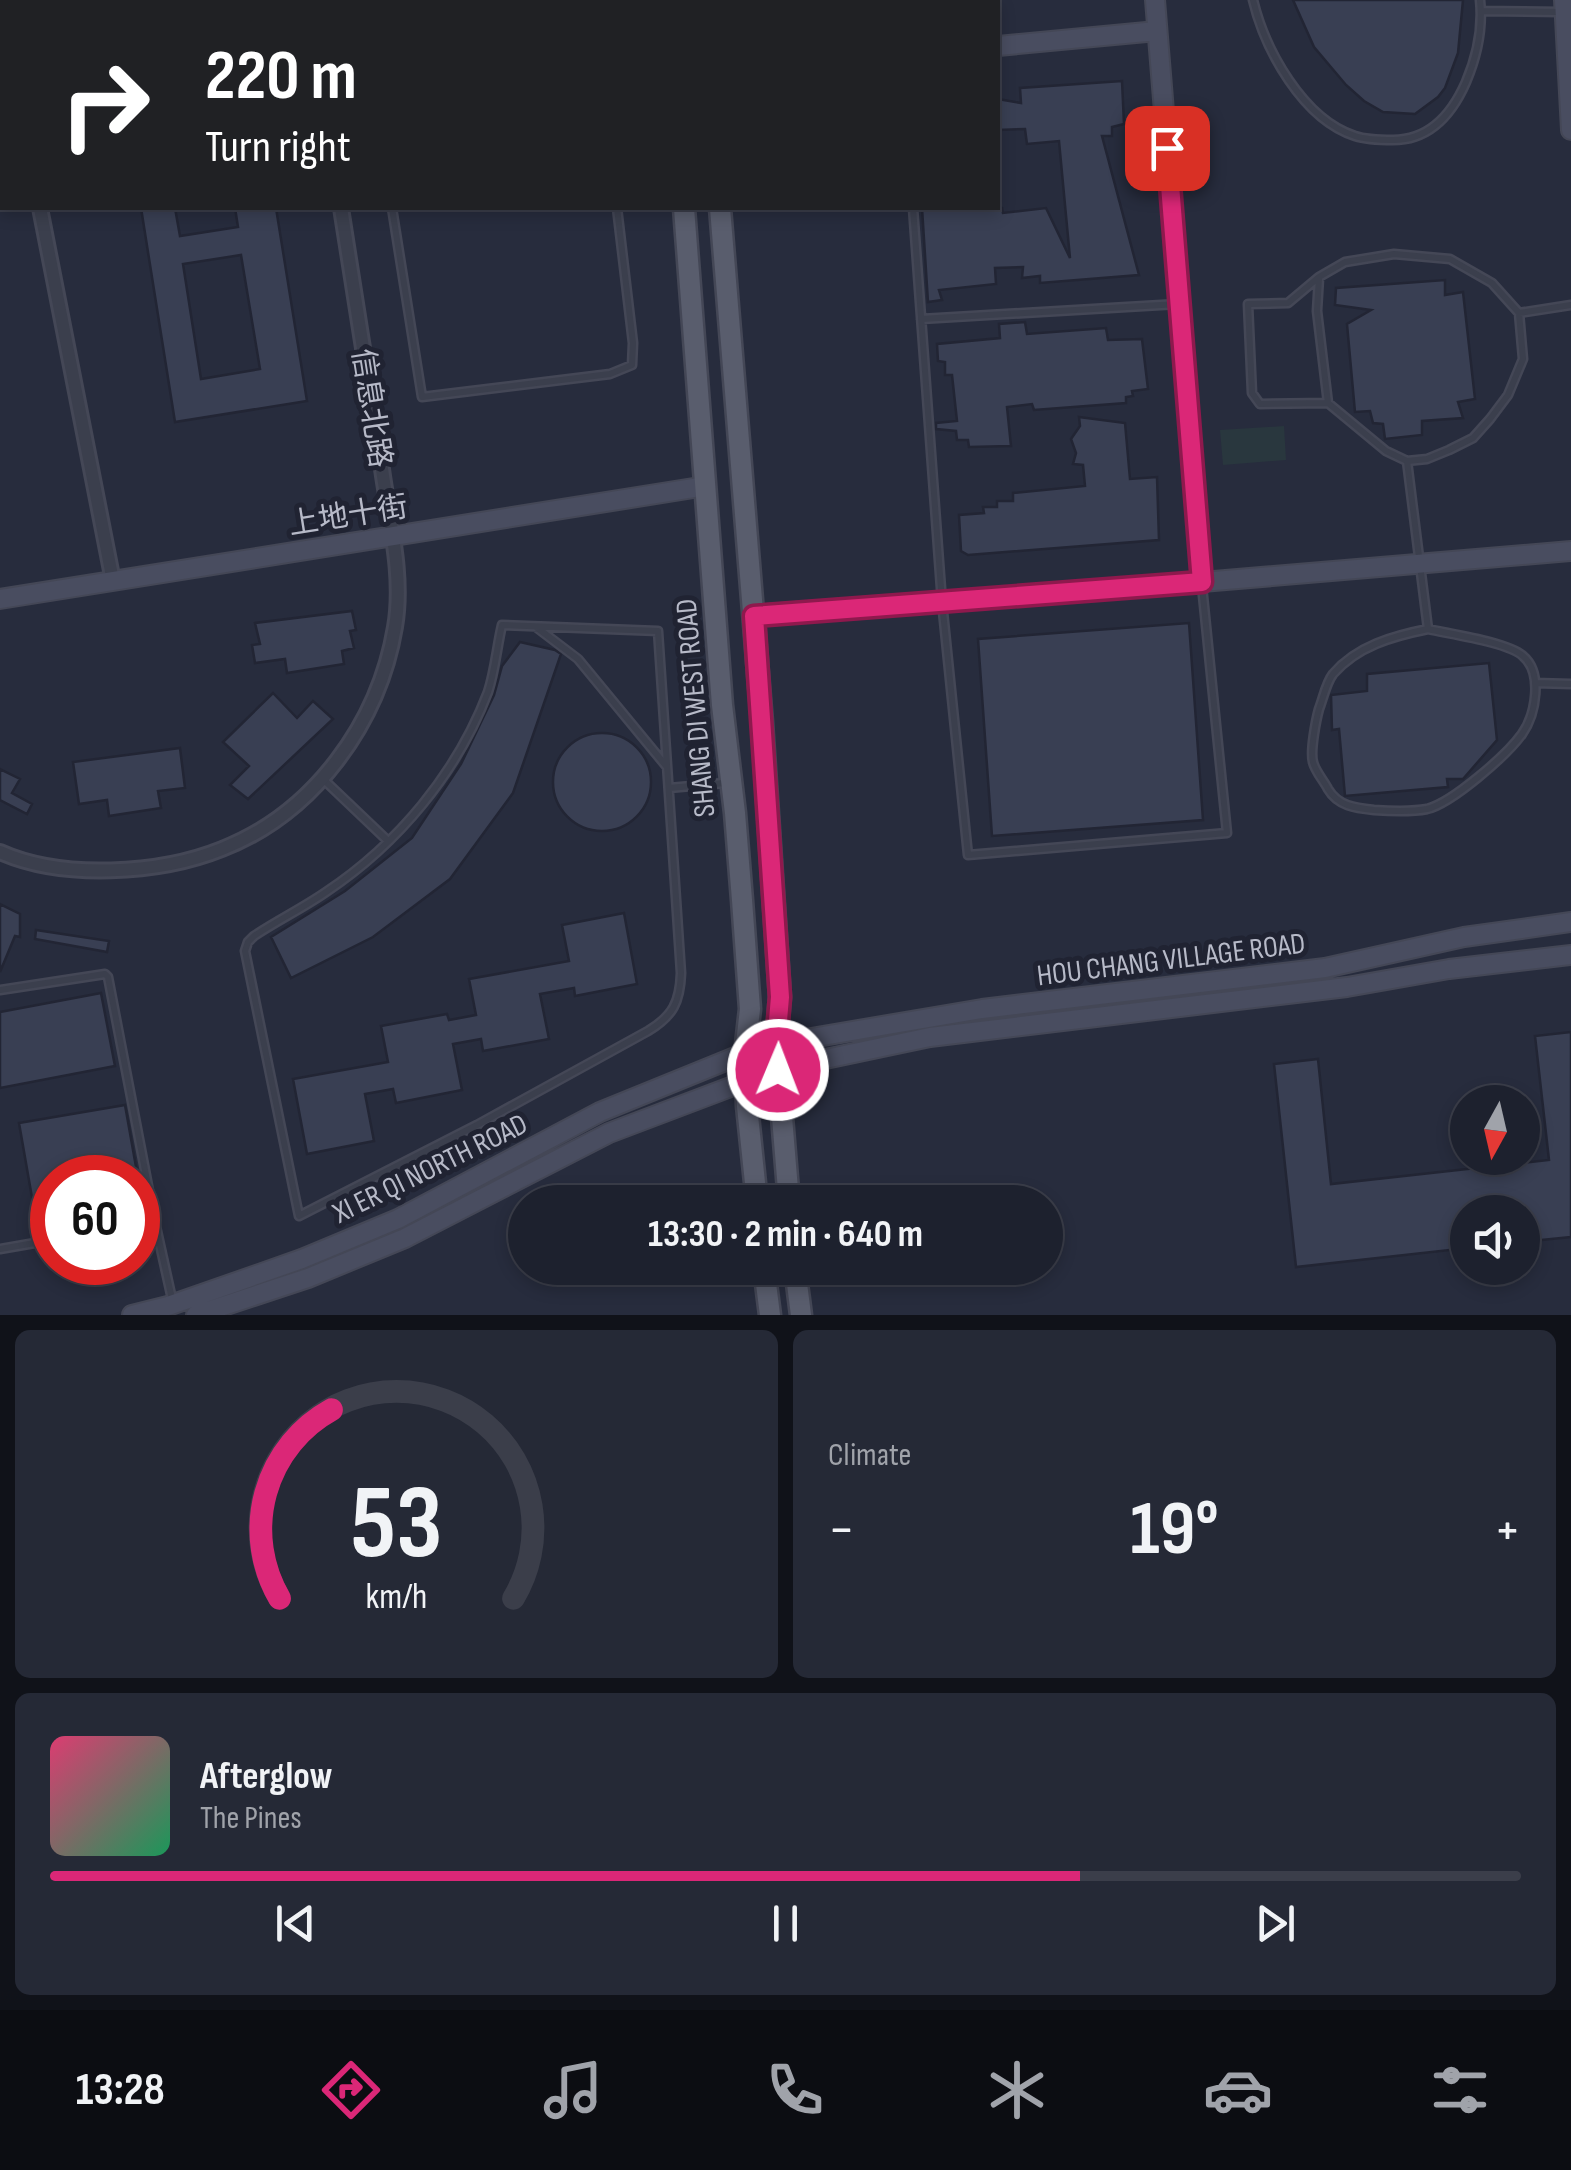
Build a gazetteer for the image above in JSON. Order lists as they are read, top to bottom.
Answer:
{
  "streets": {
    "main road": [
      "上地十街",
      "SHANG DI WEST ROAD",
      "HOU CHANG VILLAGE ROAD",
      "XI ER QI NORTH ROAD"
    ],
    "street": ["信息北路"]
  },
  "crossings": [
    ["信息北路", "上地十街"],
    ["上地十街", "SHANG DI WEST ROAD"],
    ["SHANG DI WEST ROAD", "HOU CHANG VILLAGE ROAD"],
    ["SHANG DI WEST ROAD", "XI ER QI NORTH ROAD"],
    ["HOU CHANG VILLAGE ROAD", "XI ER QI NORTH ROAD"]
  ],
  "north": "bottom",
  "page": {
    "turn": ["220 m", "Turn right"],
    "limit": "60",
    "trip": "13:30 · 2 min · 640 m",
    "tile": "Climate",
    "heat": ["−", "19°", "+"],
    "song": ["Afterglow", "The Pines"],
    "tabs": "13:28",
    "gauge": ["53", "km/h"]
  }
}
